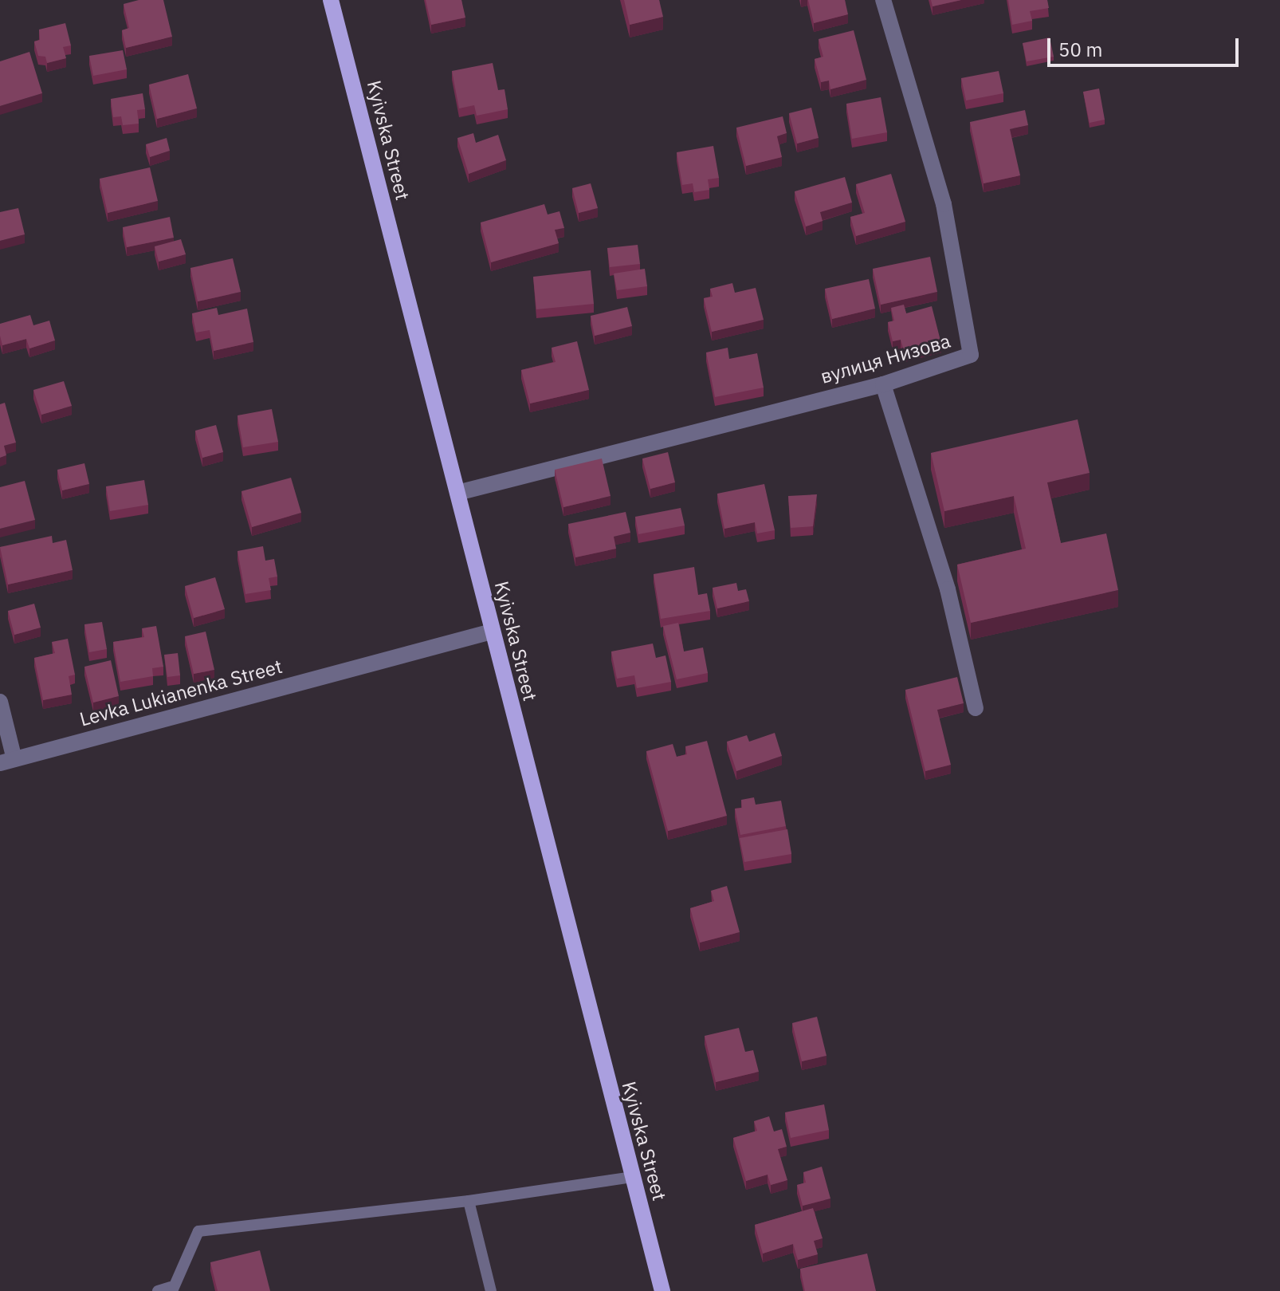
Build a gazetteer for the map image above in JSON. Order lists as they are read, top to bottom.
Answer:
{
  "streets": {
    "main road": ["Kyivska Street"],
    "street": ["вулиця Низова", "Levka Lukianenka Street"]
  },
  "crossings": [
    ["Kyivska Street", "вулиця Низова"],
    ["Kyivska Street", "Levka Lukianenka Street"]
  ],
  "scale_bar": "50 m"
}
